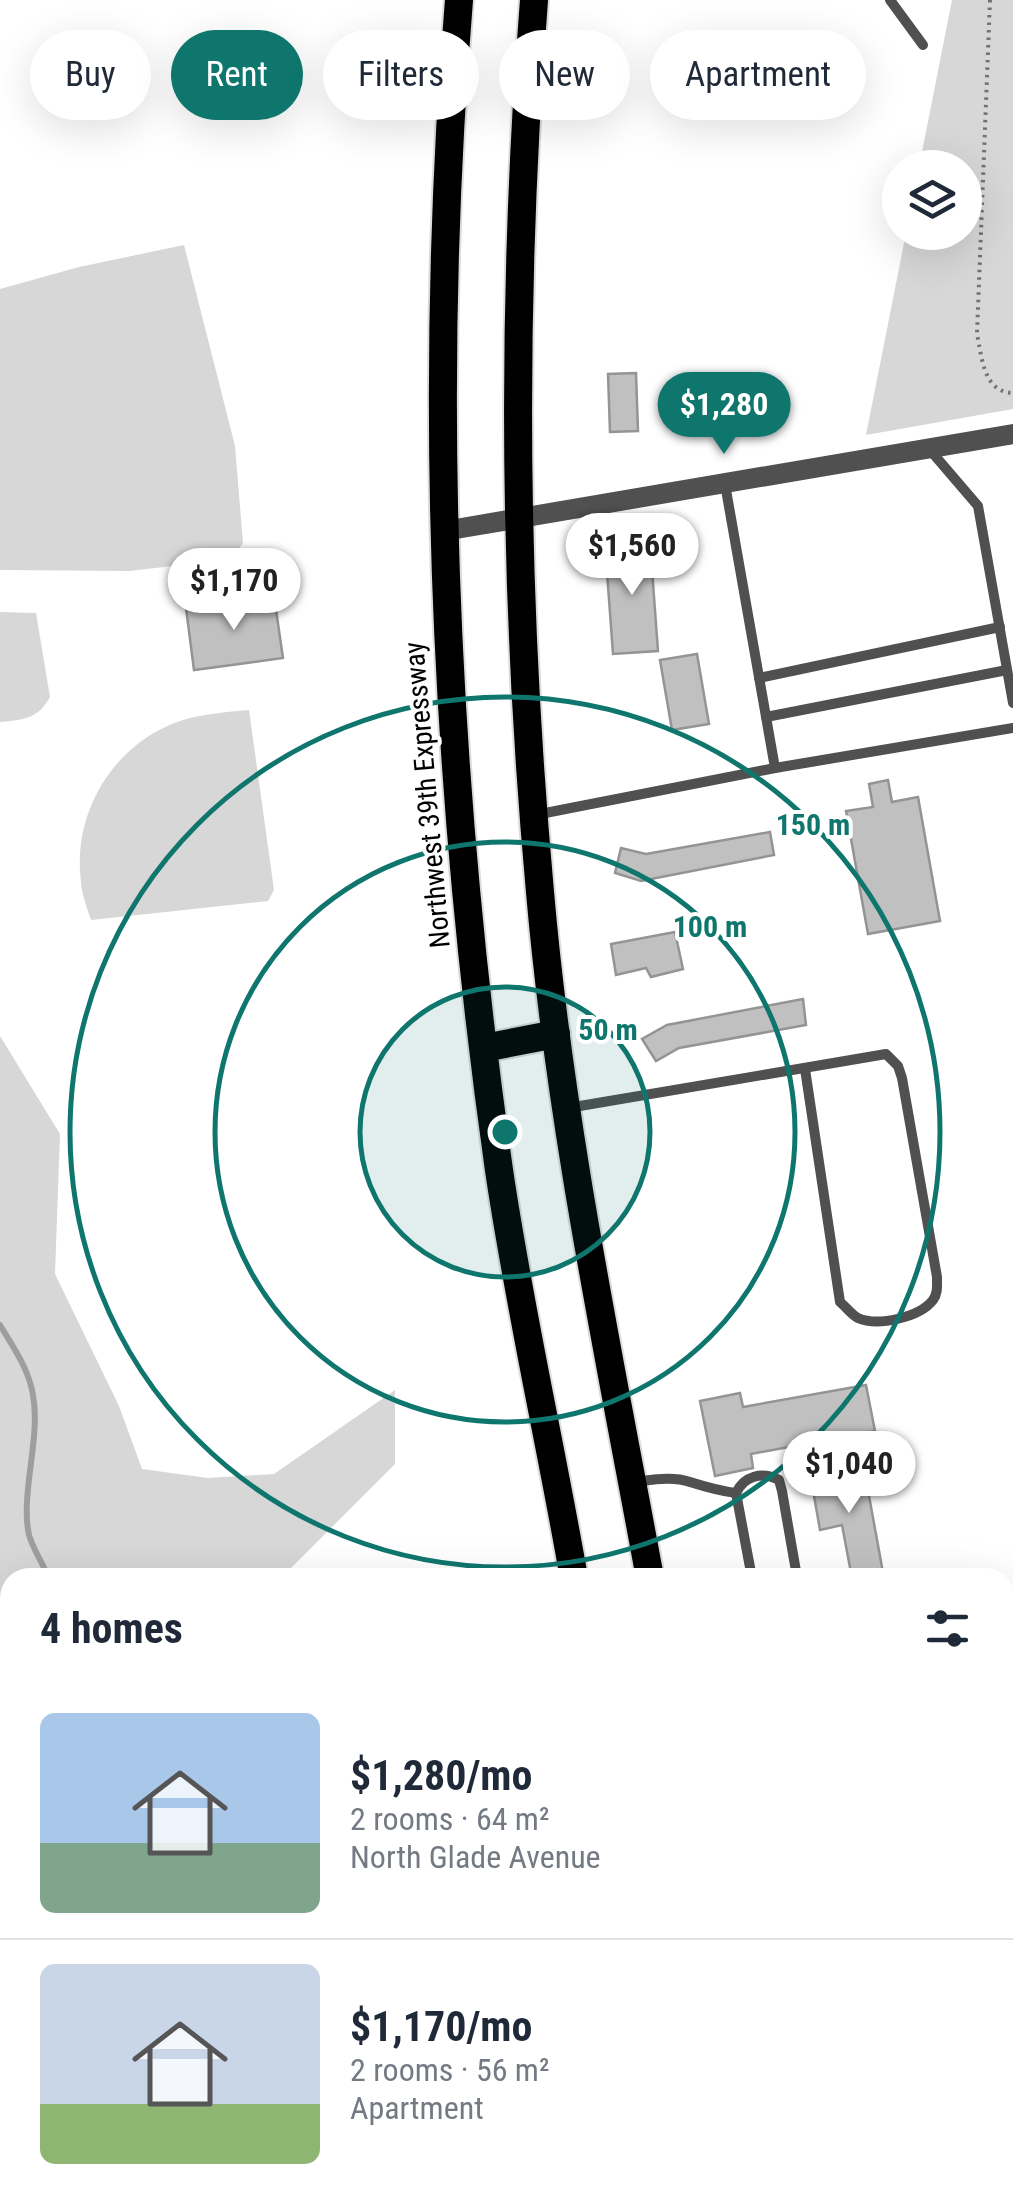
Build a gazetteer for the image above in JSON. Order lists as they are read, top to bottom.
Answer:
{
  "streets": {
    "highway": ["Northwest 39th Expressway"]
  },
  "page": {
    "chip": [
      "Buy",
      "Rent",
      "Filters",
      "New",
      "Apartment"
    ],
    "price": [
      "$1,280",
      "$1,560",
      "$1,170",
      "$1,040"
    ],
    "heading": "4 homes",
    "list": [
      {
        "name": "$1,280/mo",
        "note": "2 rooms · 64 m² · North Glade Avenue"
      },
      {
        "name": "$1,170/mo",
        "note": "2 rooms · 56 m² · Apartment"
      }
    ]
  },
  "rings": ["150 m", "100 m", "50 m"]
}
